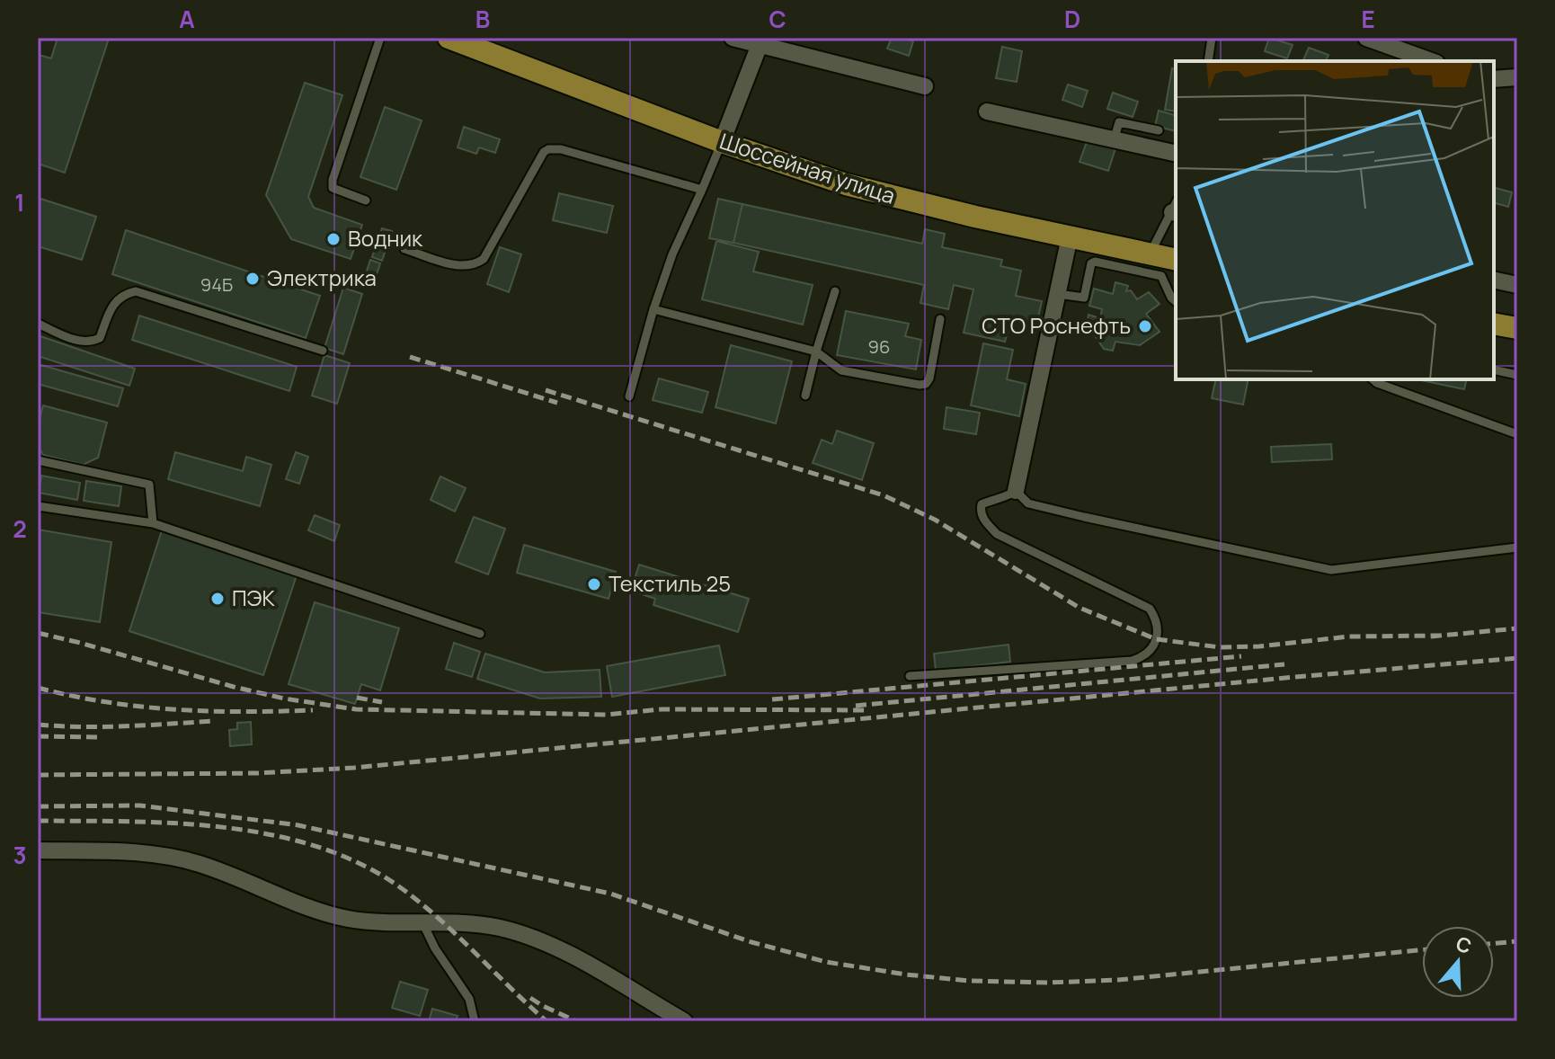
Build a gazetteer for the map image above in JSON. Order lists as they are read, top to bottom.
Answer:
{
  "streets": {
    "main road": ["Шоссейная улица"]
  },
  "places": [
    "Водник",
    "Электрика",
    "СТО Роснефть",
    "Текстиль 25",
    "ПЭК"
  ],
  "house_numbers": ["94Б", "96"],
  "north": "top",
  "grid": {
    "columns": [
      "A",
      "B",
      "C",
      "D",
      "E"
    ],
    "rows": ["1", "2", "3"]
  }
}
